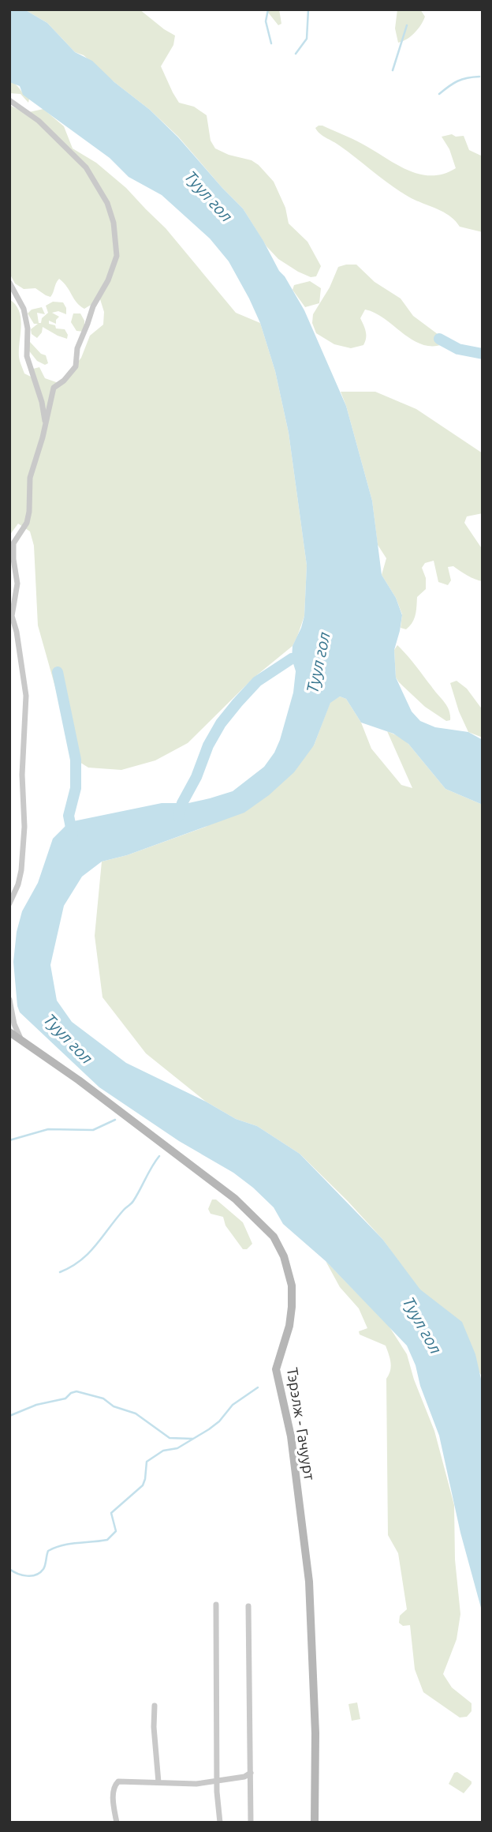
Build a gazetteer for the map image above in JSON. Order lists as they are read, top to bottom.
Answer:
{
  "streets": {
    "main road": ["Тэрэлж - Гачуурт"]
  },
  "water": ["Туул гол"]
}
